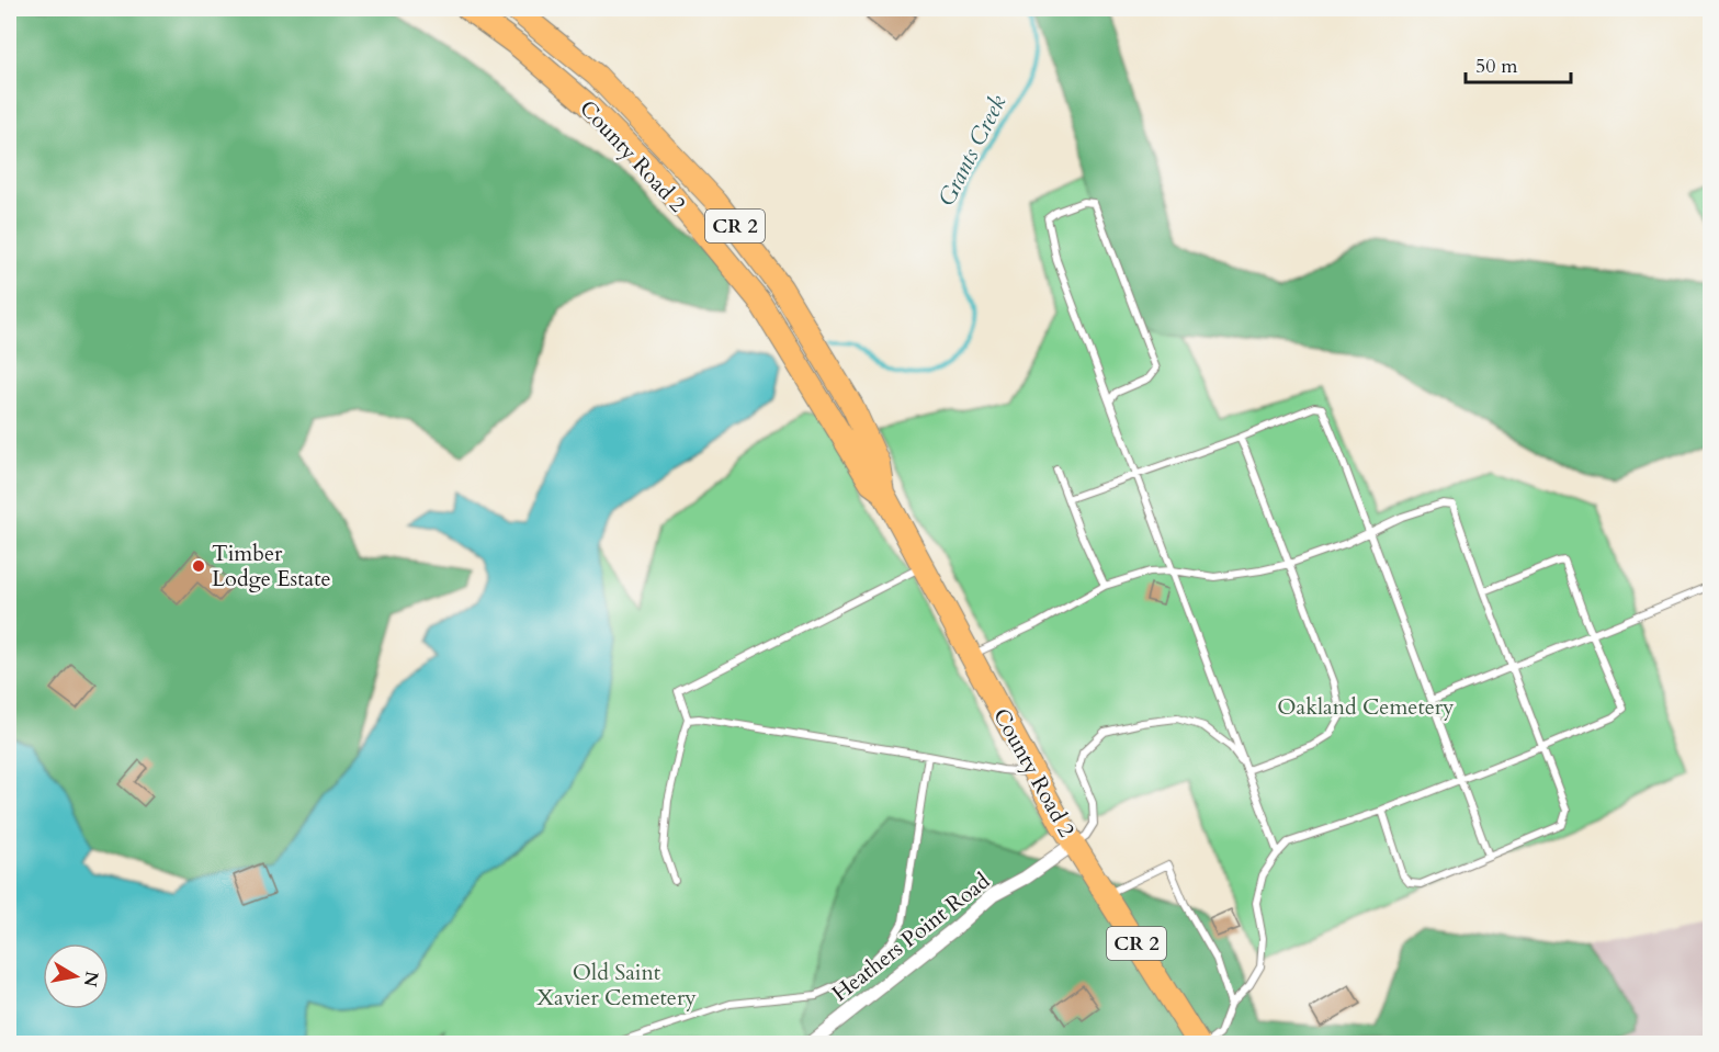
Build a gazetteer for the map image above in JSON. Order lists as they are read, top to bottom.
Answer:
{
  "streets": {
    "main road": ["County Road 2", "CR 2"],
    "street": ["Heathers Point Road"]
  },
  "crossings": [
    ["County Road 2", "Heathers Point Road"]
  ],
  "water": ["Grants Creek"],
  "parks": ["Oakland Cemetery", "Old Saint Xavier Cemetery"],
  "places": ["Timber Lodge Estate"],
  "scale_bar": "50 m",
  "north": "right"
}
